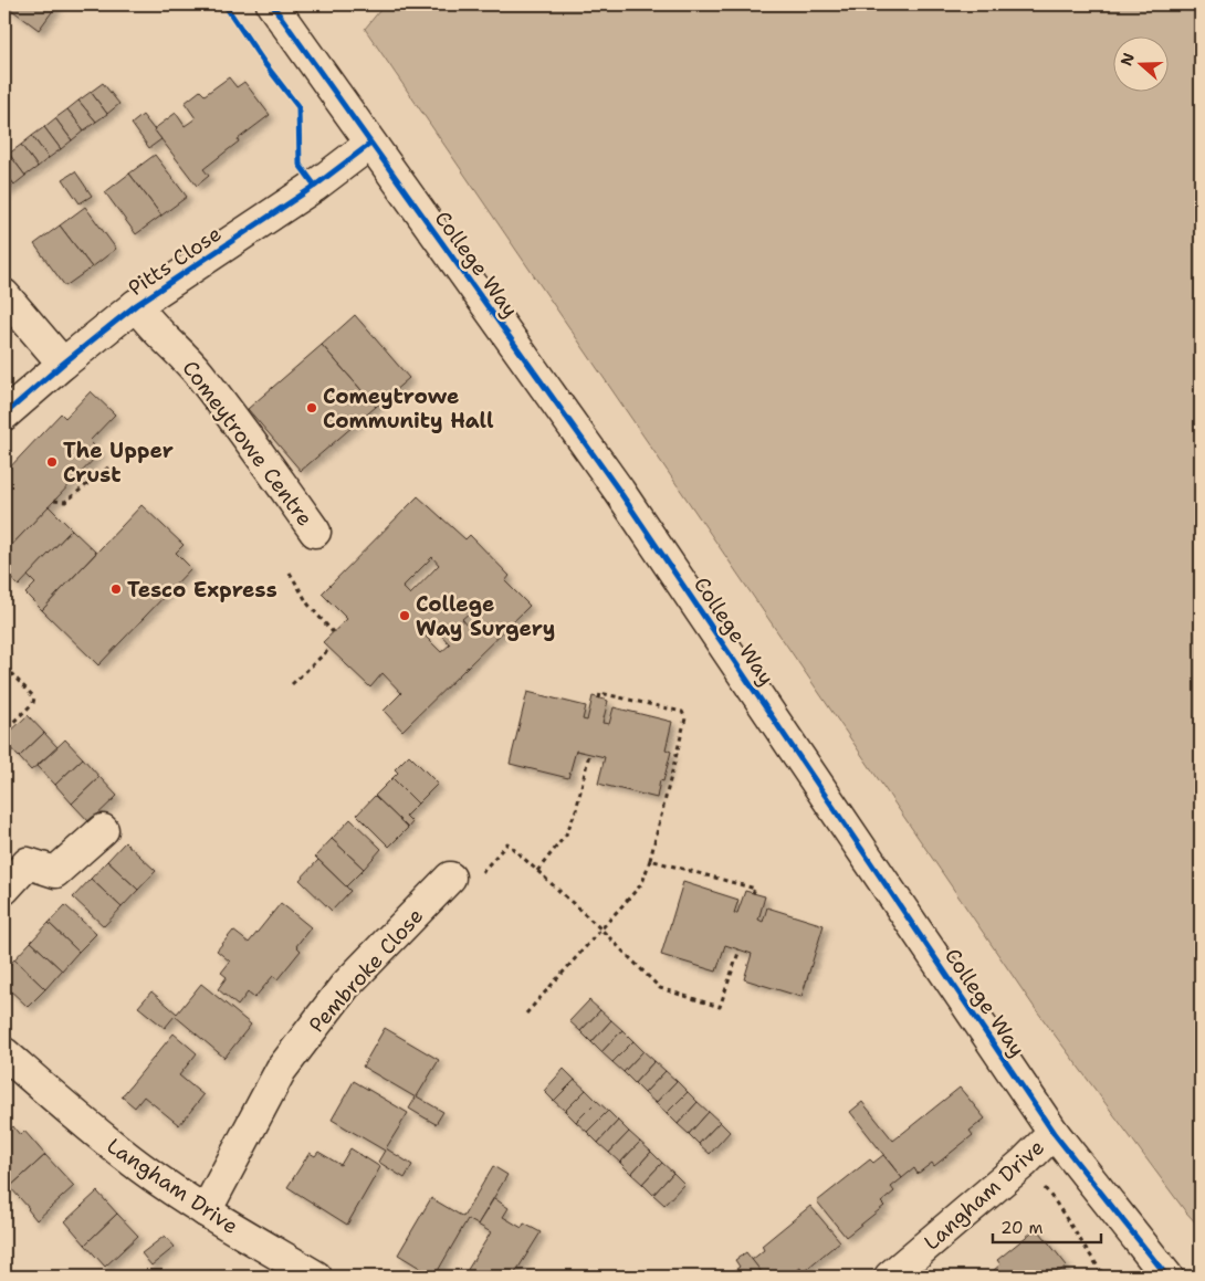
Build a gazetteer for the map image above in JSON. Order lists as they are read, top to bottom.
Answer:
{
  "streets": {
    "street": [
      "Pitts Close",
      "College Way",
      "Comeytrowe Centre",
      "Pembroke Close",
      "Langham Drive"
    ]
  },
  "crossings": [
    ["Pitts Close", "College Way"],
    ["Pitts Close", "Comeytrowe Centre"],
    ["College Way", "Langham Drive"],
    ["Pembroke Close", "Langham Drive"]
  ],
  "places": [
    "Comeytrowe Community Hall",
    "The Upper Crust",
    "Tesco Express",
    "College Way Surgery"
  ],
  "scale_bar": "20 m",
  "north": "left"
}
